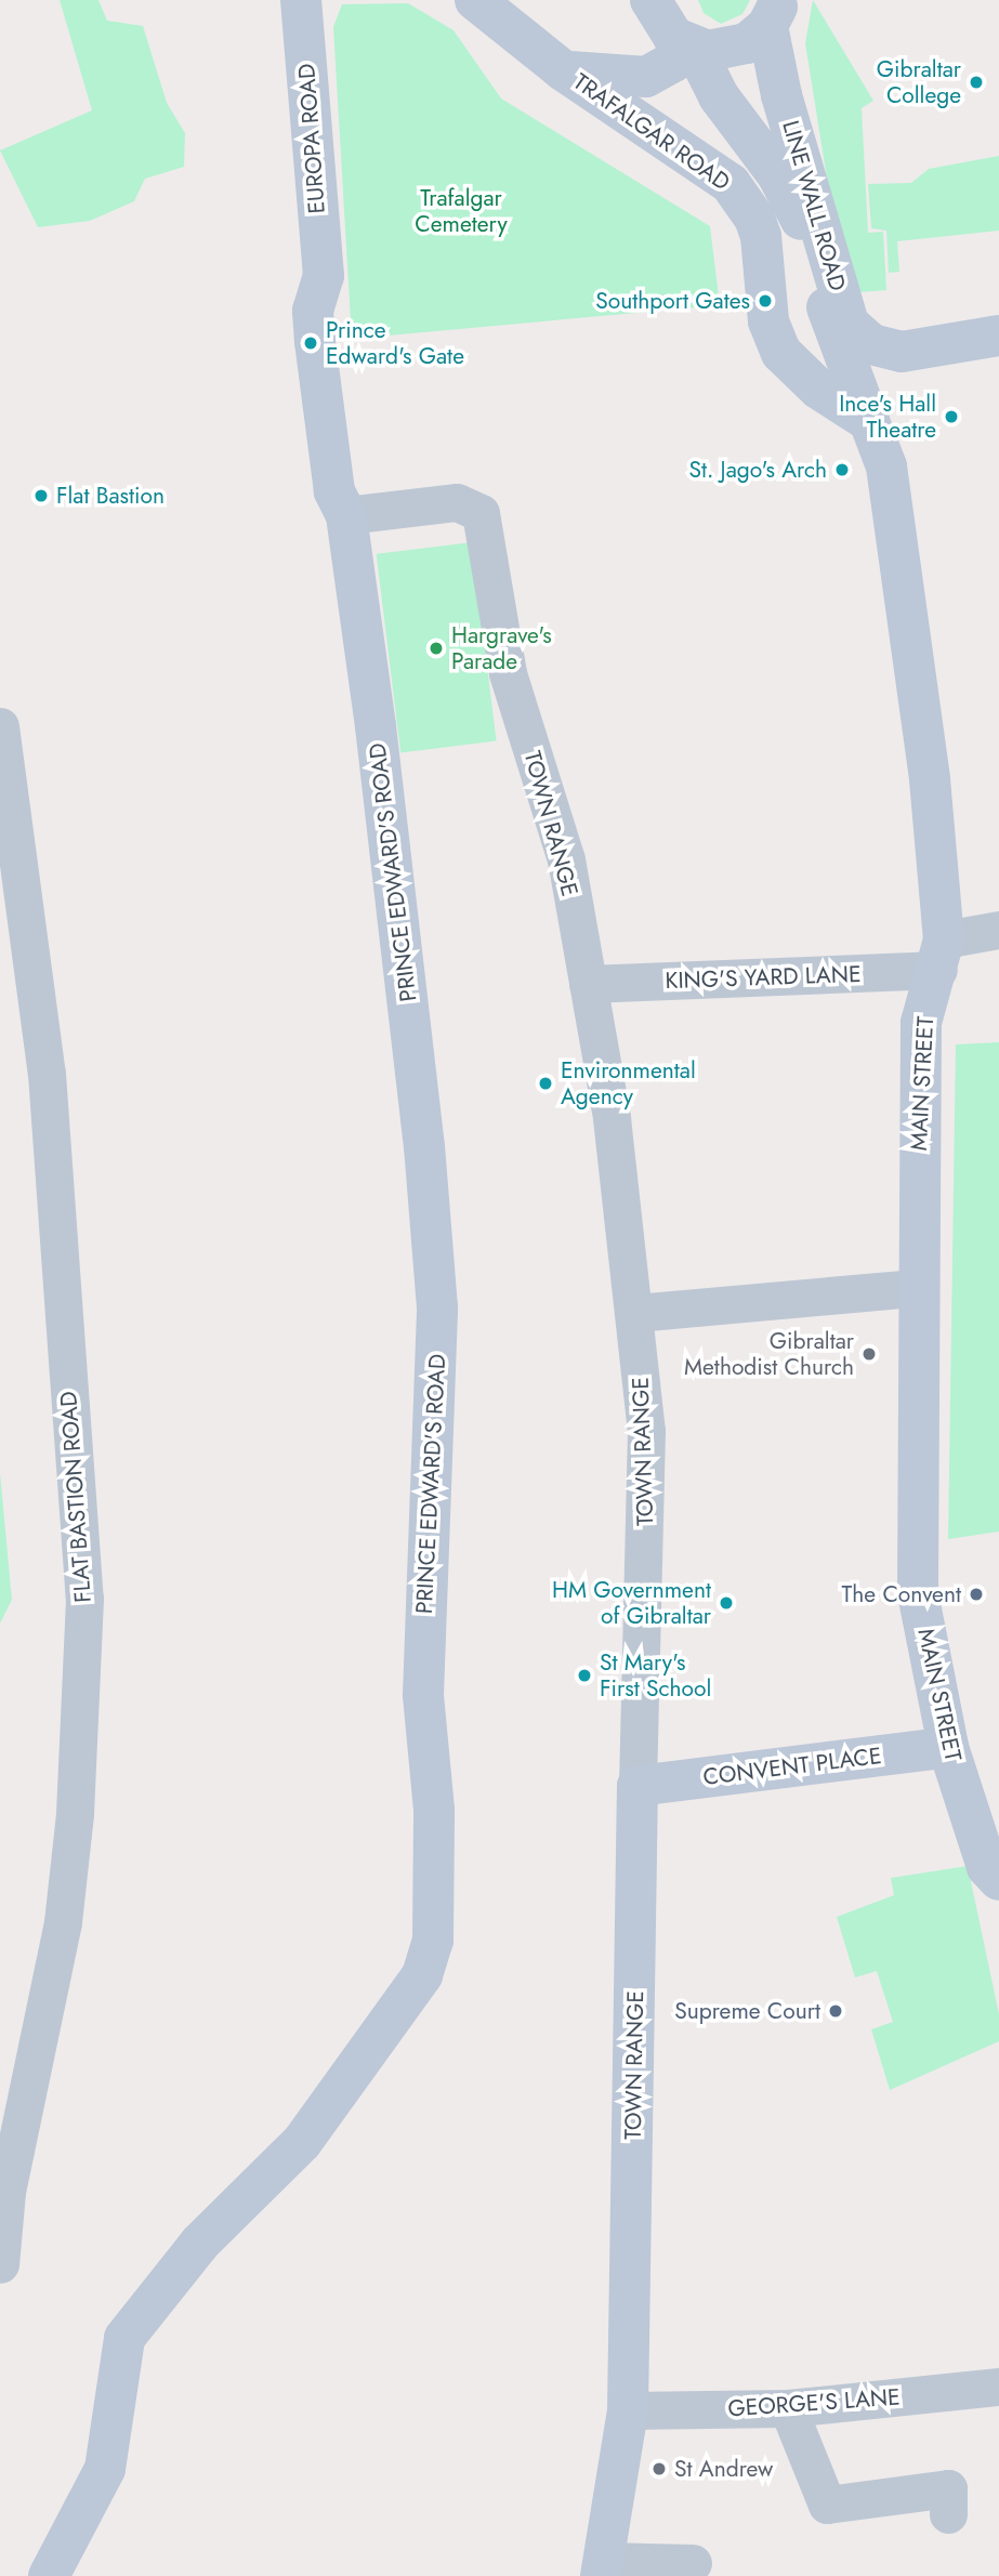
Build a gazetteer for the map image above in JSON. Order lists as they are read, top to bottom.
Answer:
{
  "streets": {
    "street": [
      "TRAFALGAR ROAD",
      "EUROPA ROAD",
      "LINE WALL ROAD",
      "TOWN RANGE",
      "PRINCE EDWARD'S ROAD",
      "KING'S YARD LANE",
      "MAIN STREET",
      "FLAT BASTION ROAD",
      "CONVENT PLACE",
      "GEORGE'S LANE"
    ]
  },
  "crossings": [
    ["TRAFALGAR ROAD", "MAIN STREET"],
    ["EUROPA ROAD", "PRINCE EDWARD'S ROAD"],
    ["TOWN RANGE", "PRINCE EDWARD'S ROAD"],
    ["TOWN RANGE", "KING'S YARD LANE"],
    ["TOWN RANGE", "CONVENT PLACE"],
    ["TOWN RANGE", "GEORGE'S LANE"],
    ["KING'S YARD LANE", "MAIN STREET"],
    ["MAIN STREET", "CONVENT PLACE"]
  ],
  "parks": ["Trafalgar Cemetery"],
  "places": [
    "Gibraltar College",
    "Southport Gates",
    "Prince Edward's Gate",
    "Ince's Hall Theatre",
    "St. Jago's Arch",
    "Flat Bastion",
    "Hargrave's Parade",
    "Environmental Agency",
    "Gibraltar Methodist Church",
    "The Convent",
    "HM Government of Gibraltar",
    "St Mary's First School",
    "Supreme Court",
    "St Andrew"
  ]
}
